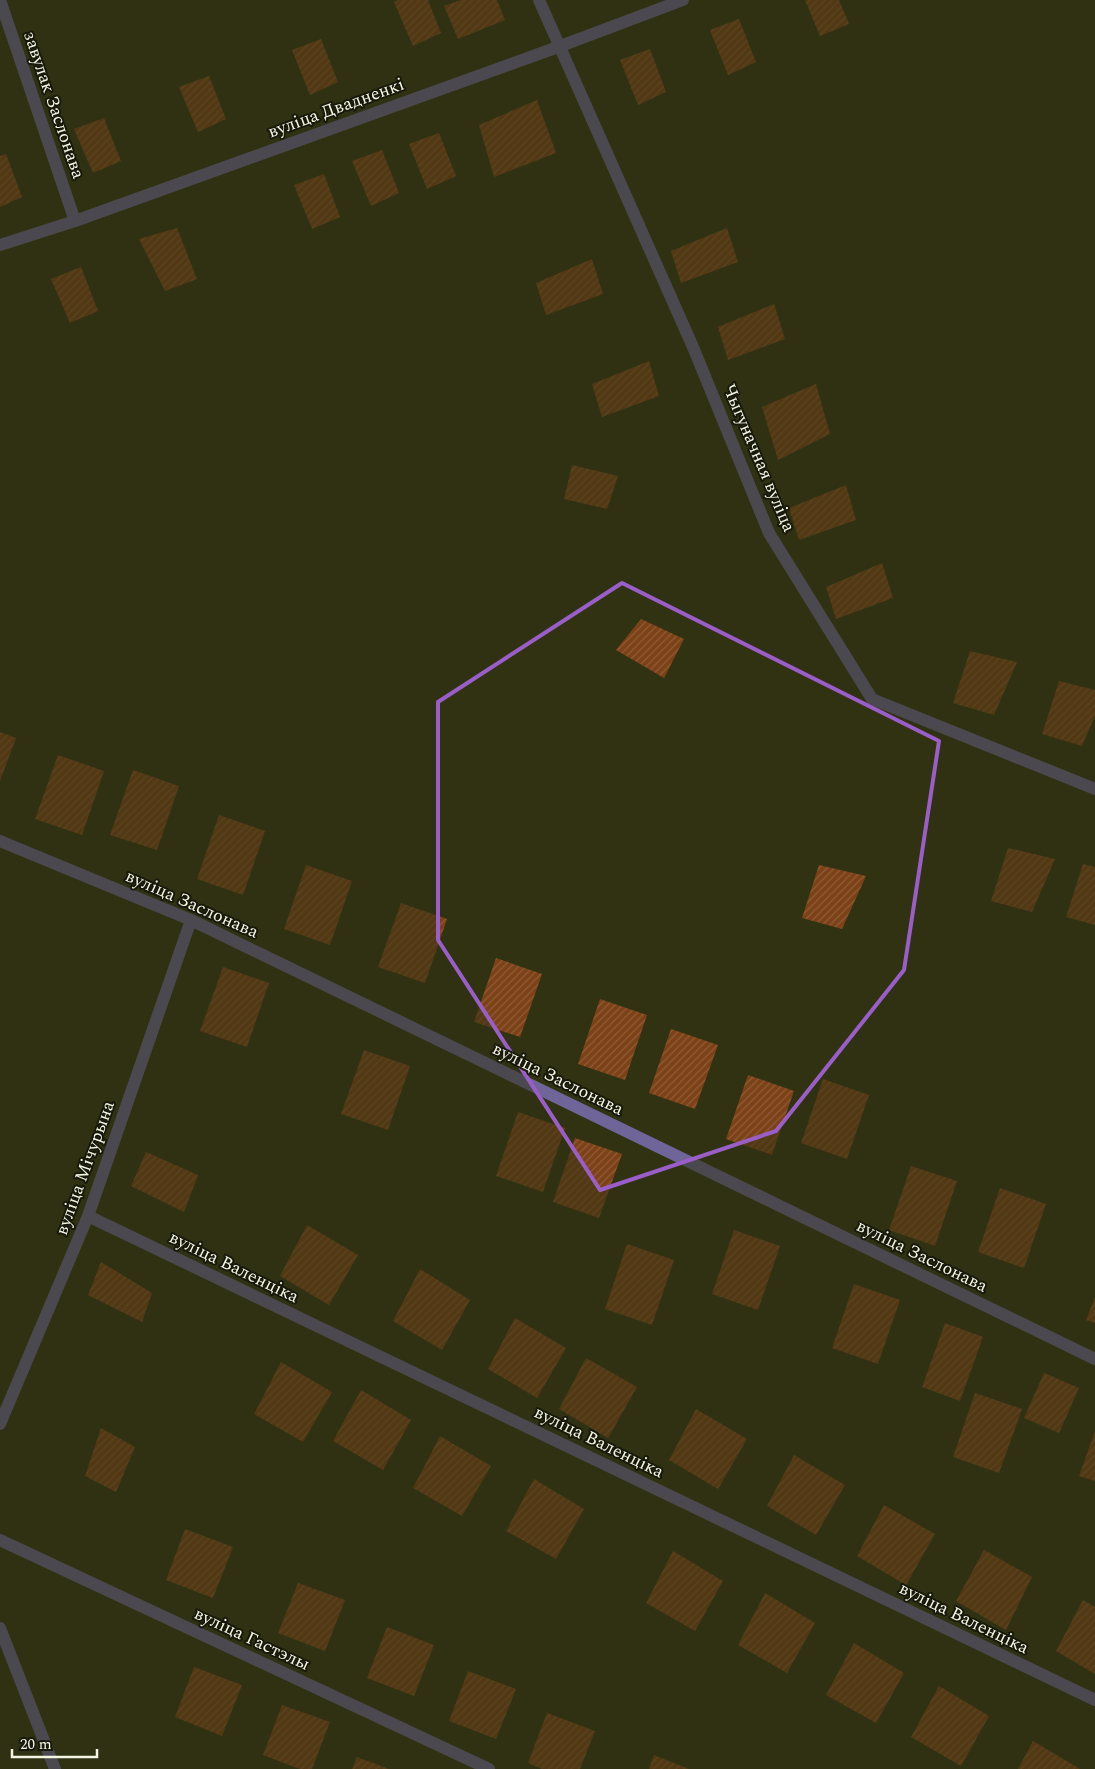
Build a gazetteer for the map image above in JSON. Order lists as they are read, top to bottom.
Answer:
{
  "streets": {
    "street": [
      "завулак Заслонава",
      "вуліца Двадненкі",
      "Чыгуначная вуліца",
      "вуліца Заслонава",
      "вуліца Мічурына",
      "вуліца Валенціка",
      "вуліца Гастэлы"
    ]
  },
  "crossings": [
    ["завулак Заслонава", "вуліца Двадненкі"],
    ["вуліца Двадненкі", "Чыгуначная вуліца"],
    ["вуліца Заслонава", "вуліца Мічурына"],
    ["вуліца Мічурына", "вуліца Валенціка"]
  ],
  "scale_bar": "20 m"
}
